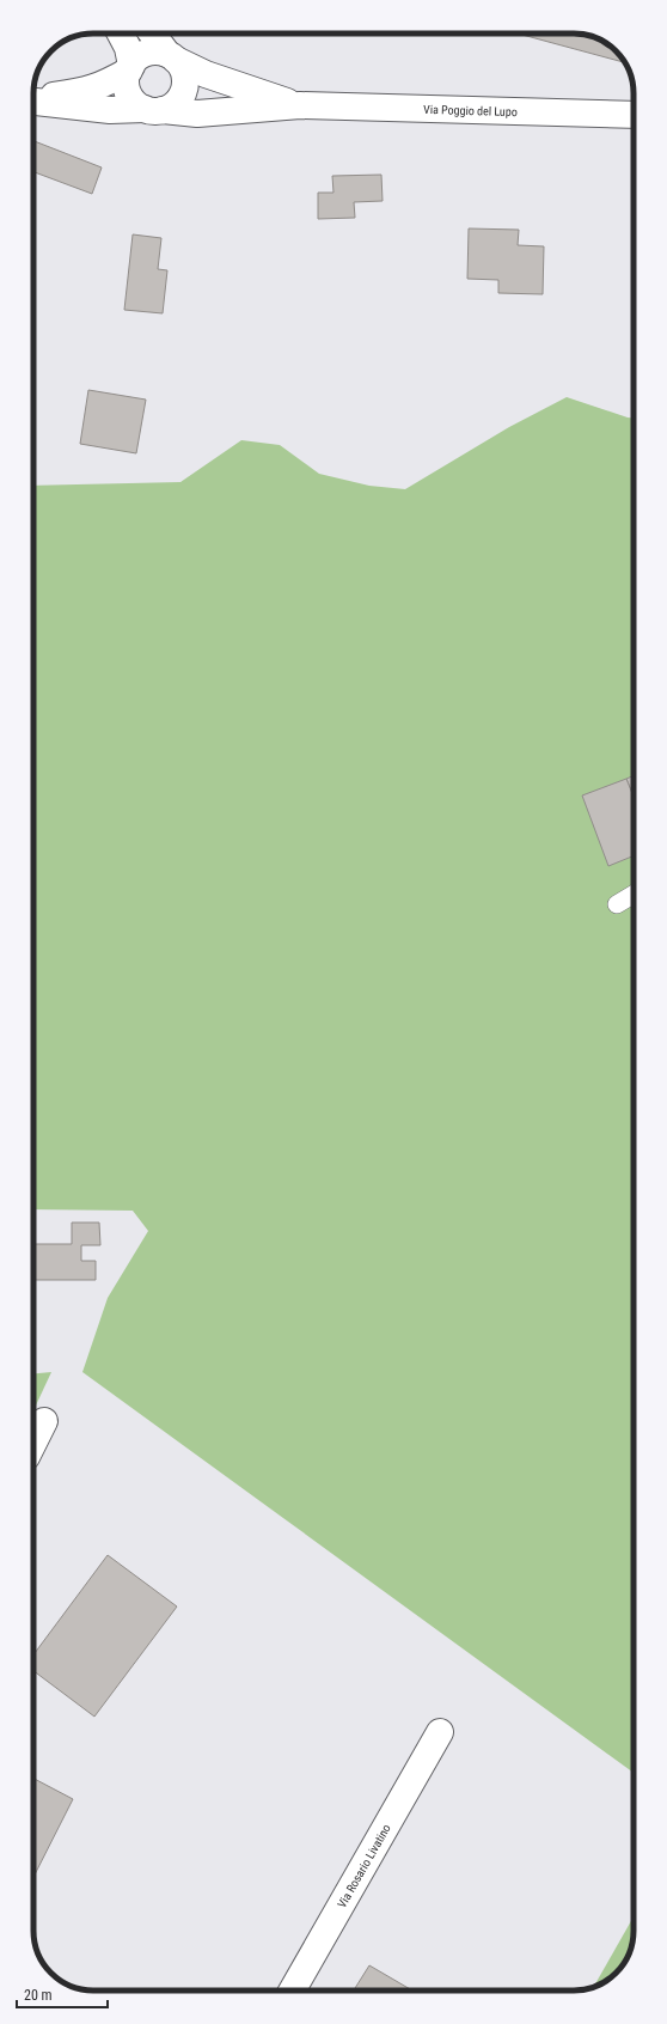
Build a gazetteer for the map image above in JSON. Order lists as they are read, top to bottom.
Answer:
{
  "streets": {
    "street": ["Via Poggio del Lupo", "Via Rosario Livatino"]
  },
  "scale_bar": "20 m"
}
